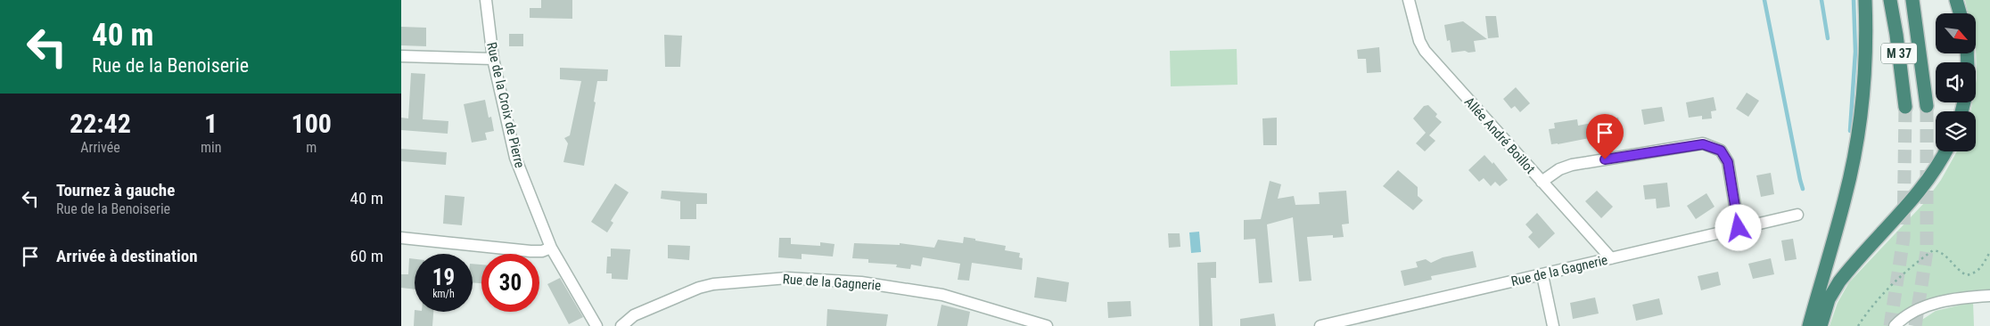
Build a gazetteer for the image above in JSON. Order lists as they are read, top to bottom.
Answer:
{
  "streets": {
    "highway": ["M 37"],
    "street": ["Rue de la Croix de Pierre", "Allée André Boillot", "Rue de la Gagnerie"]
  },
  "crossings": [
    ["Allée André Boillot", "Rue de la Gagnerie"]
  ],
  "north": "bottom right",
  "page": {
    "turn": ["40 m", "Rue de la Benoiserie"],
    "eta": [
      "22:42",
      "Arrivée",
      "1",
      "min",
      "100",
      "m"
    ],
    "list": [
      {
        "name": "Tournez à gauche",
        "note": "Rue de la Benoiserie",
        "value": "40 m"
      },
      {
        "name": "Arrivée à destination",
        "value": "60 m"
      }
    ],
    "speed": "19 km/h",
    "limit": "30"
  }
}
